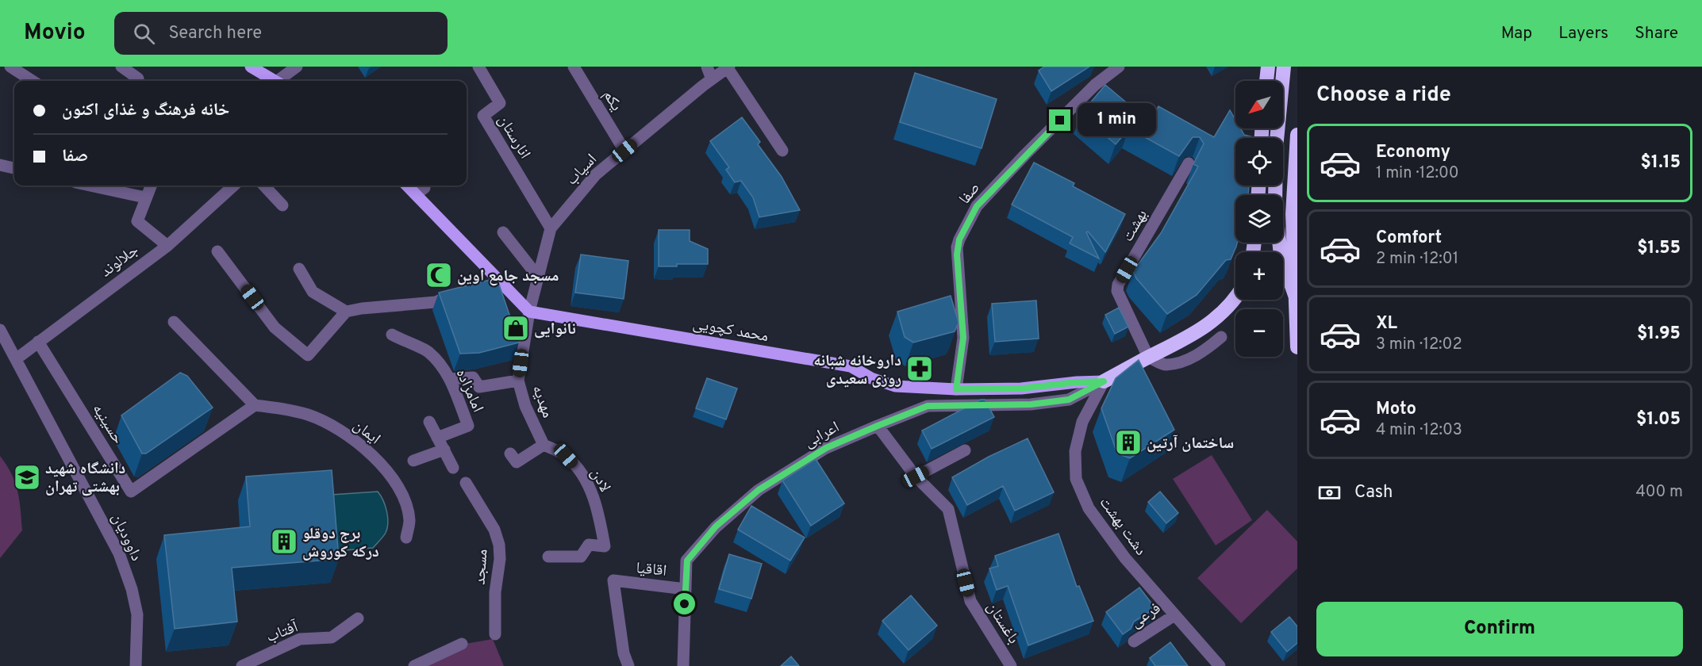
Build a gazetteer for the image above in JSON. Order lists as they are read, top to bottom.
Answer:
{
  "streets": {
    "main road": ["محمد کچویی"],
    "street": [
      "یکم",
      "انارستان",
      "اسیاب",
      "صفا",
      "بهشت",
      "جلالوند",
      "امامزاده",
      "مهدیه",
      "حسینیه",
      "ایمان",
      "اعرابی",
      "لادن",
      "دشت بهشت",
      "داوودیان",
      "مسجد",
      "اقاقیا",
      "فرعی",
      "باغستان",
      "آفتاب"
    ]
  },
  "crossings": [
    ["یکم", "اسیاب"],
    ["انارستان", "اسیاب"],
    ["اسیاب", "محمد کچویی"],
    ["اسیاب", "مهدیه"],
    ["صفا", "محمد کچویی"],
    ["جلالوند", "حسینیه"],
    ["جلالوند", "داوودیان"],
    ["محمد کچویی", "مهدیه"],
    ["محمد کچویی", "اعرابی"],
    ["محمد کچویی", "دشت بهشت"],
    ["مهدیه", "لادن"],
    ["حسینیه", "ایمان"],
    ["اعرابی", "دشت بهشت"],
    ["اعرابی", "اقاقیا"],
    ["اعرابی", "باغستان"],
    ["دشت بهشت", "فرعی"]
  ],
  "places": {
    "mosque": ["مسجد جامع اوین"],
    "shop": ["نانوایی"],
    "pharmacy": ["داروخانه شبانه روزی سعیدی"],
    "building": ["ساختمان آرتین", "برج دوقلو درکه کوروش"],
    "school or university": ["دانشگاه شهید بهشتی تهران"]
  },
  "north": "bottom left",
  "page": {
    "header": "Movio",
    "search": "Search here",
    "nav": ["Map", "Layers", "Share"],
    "heading": "Choose a ride",
    "map_buttons": ["+", "−"],
    "banner": ["خانه فرهنگ و غذای اکنون", "صفا"],
    "bubble": "1 min",
    "list": [
      {
        "name": "Economy",
        "note": "1 min · 12:00",
        "value": "$1.15"
      },
      {
        "name": "Comfort",
        "note": "2 min · 12:01",
        "value": "$1.55"
      },
      {
        "name": "XL",
        "note": "3 min · 12:02",
        "value": "$1.95"
      },
      {
        "name": "Moto",
        "note": "4 min · 12:03",
        "value": "$1.05"
      }
    ],
    "pay": ["Cash", "400 m"],
    "buttons": "Confirm"
  }
}
